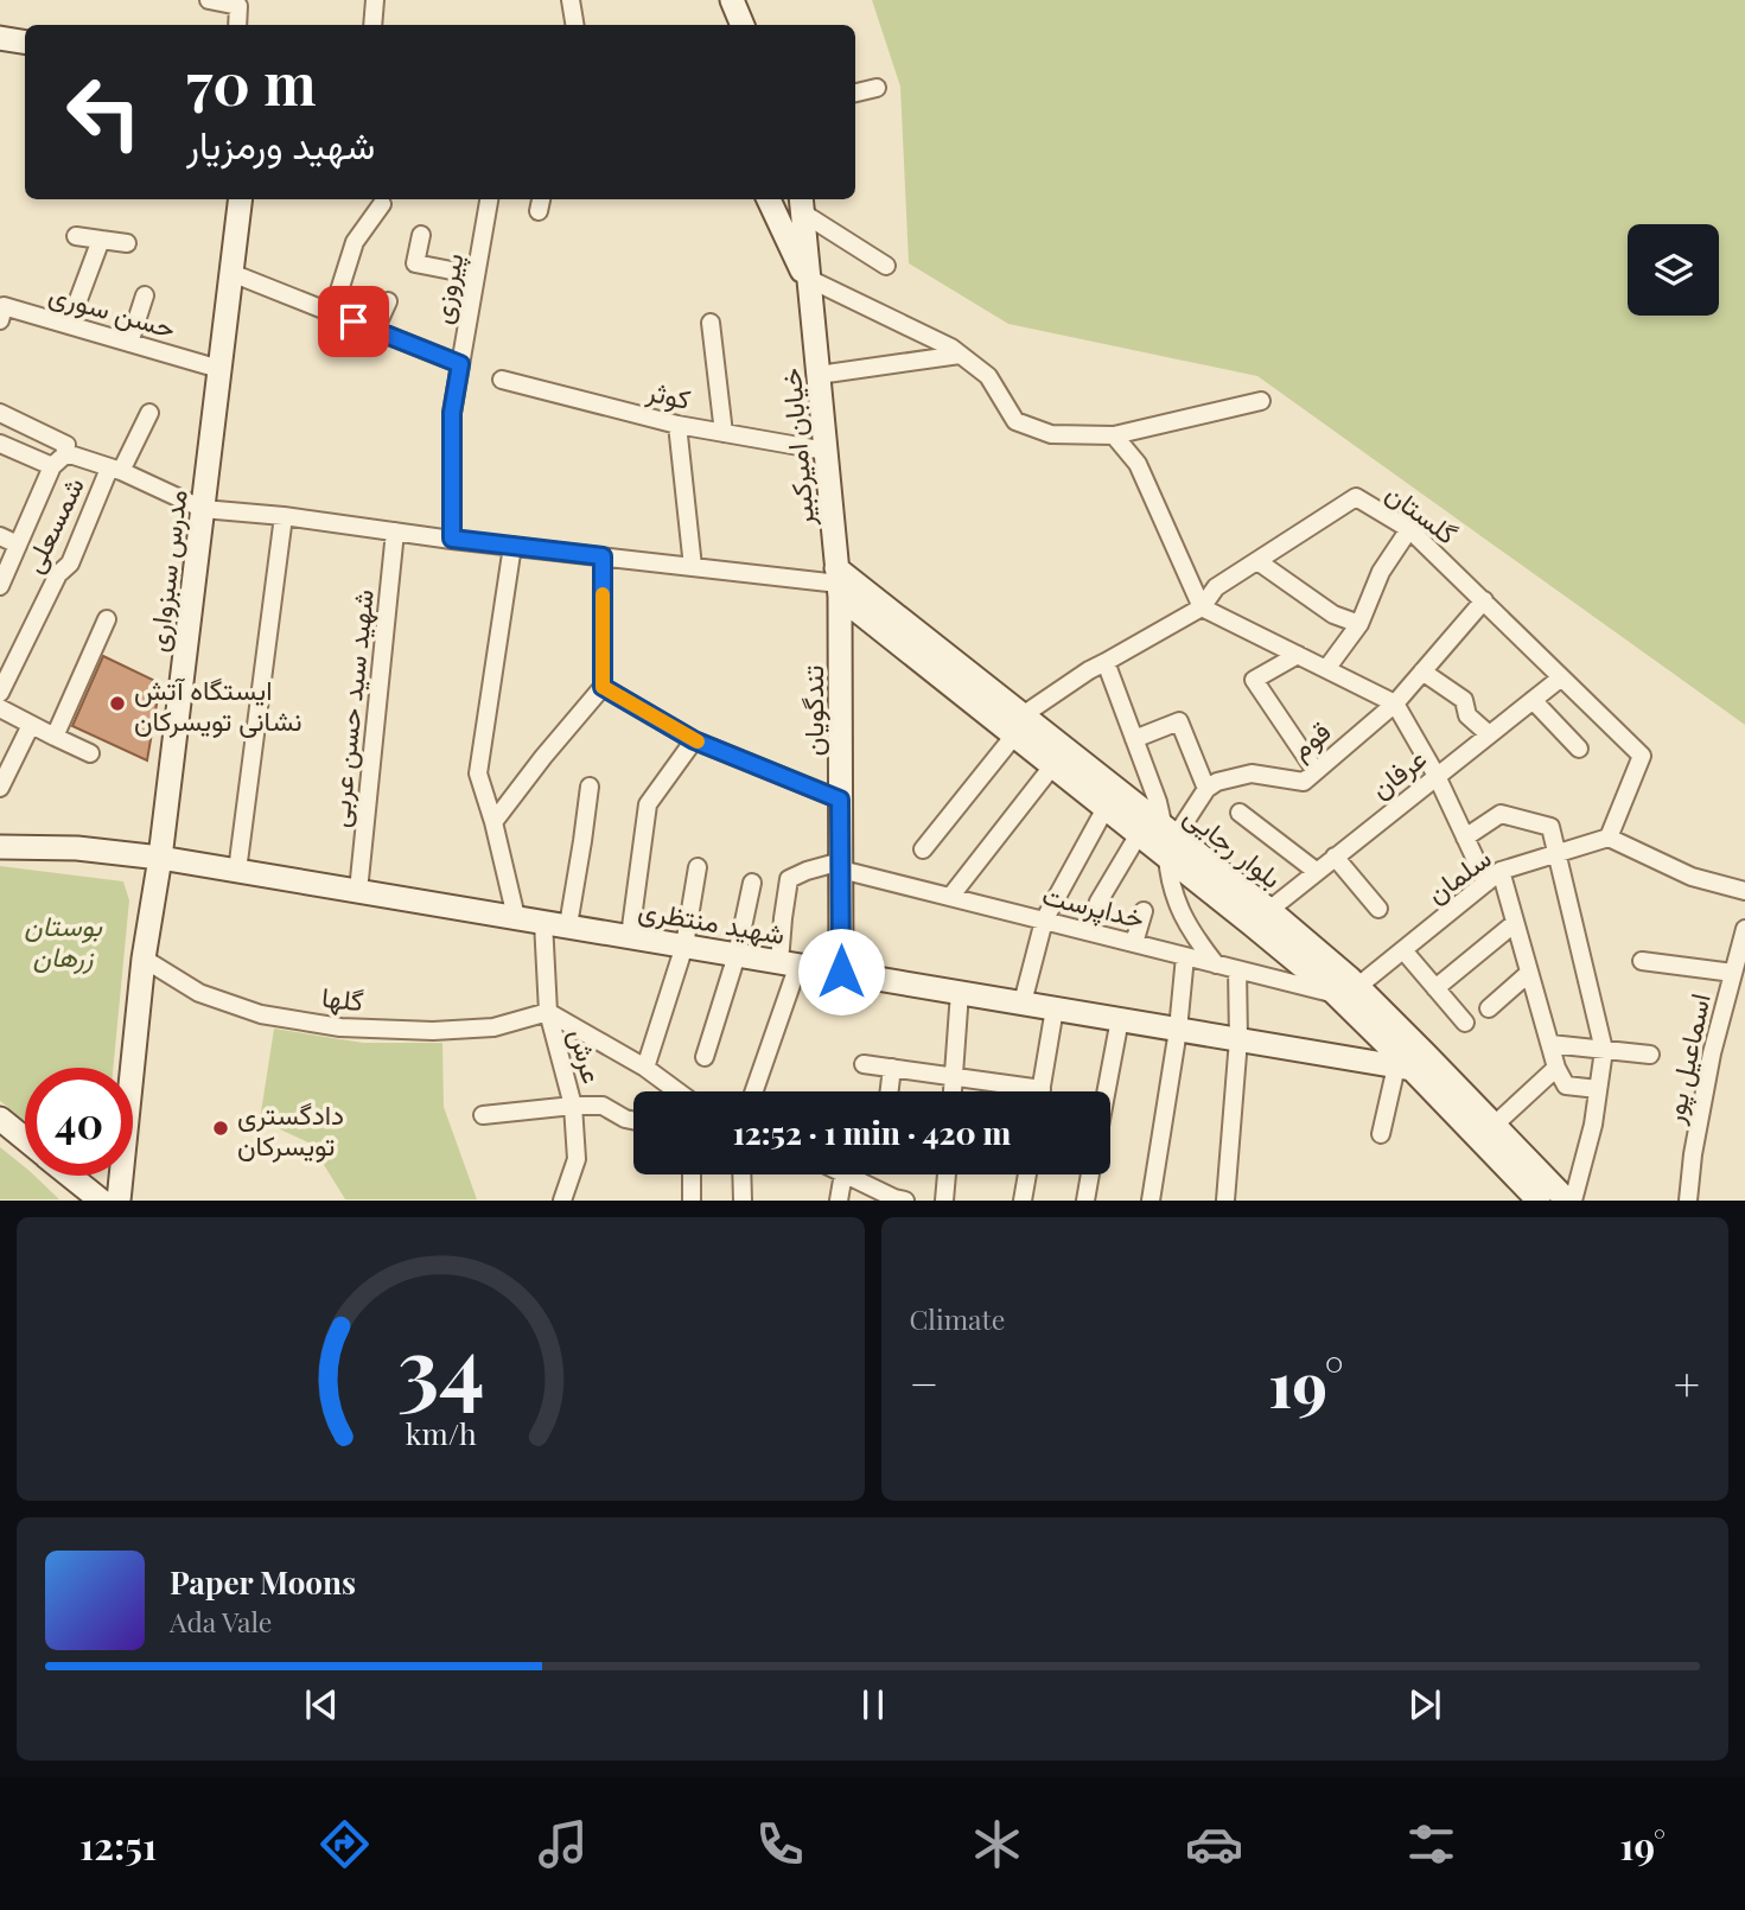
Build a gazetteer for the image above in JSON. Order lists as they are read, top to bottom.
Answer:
{
  "streets": {
    "main road": [
      "خیابان امیرکبیر",
      "مدرس سبزواری",
      "تندگویان",
      "بلوار رجایی",
      "شهید منتظری"
    ],
    "street": [
      "پیروزی",
      "حسن سوری",
      "کوثر",
      "گلستان",
      "شمسعلی",
      "شهید سید حسن عربی",
      "قوم",
      "عرفان",
      "سلمان",
      "خداپرست",
      "گلها",
      "عرش",
      "اسماعیل پور"
    ]
  },
  "crossings": [
    ["حسن سوری", "مدرس سبزواری"],
    ["کوثر", "خیابان امیرکبیر"],
    ["خیابان امیرکبیر", "تندگویان"],
    ["خیابان امیرکبیر", "بلوار رجایی"],
    ["گلستان", "قوم"],
    ["گلستان", "عرفان"],
    ["گلستان", "بلوار رجایی"],
    ["گلستان", "سلمان"],
    ["مدرس سبزواری", "شهید منتظری"],
    ["مدرس سبزواری", "گلها"],
    ["شهید سید حسن عربی", "شهید منتظری"],
    ["تندگویان", "بلوار رجایی"],
    ["تندگویان", "خداپرست"],
    ["تندگویان", "شهید منتظری"],
    ["عرفان", "بلوار رجایی"],
    ["بلوار رجایی", "سلمان"],
    ["بلوار رجایی", "خداپرست"],
    ["بلوار رجایی", "شهید منتظری"],
    ["شهید منتظری", "عرش"],
    ["گلها", "عرش"]
  ],
  "parks": ["بوستان زرهان"],
  "places": ["ایستگاه آتش نشانی تویسرکان", "دادگستری تویسرکان"],
  "page": {
    "turn": ["70 m", "شهید ورمزیار"],
    "limit": "40",
    "trip": "12:52 · 1 min · 420 m",
    "tile": "Climate",
    "heat": ["−", "19°", "+"],
    "song": ["Paper Moons", "Ada Vale"],
    "tabs": ["12:51", "19°"],
    "gauge": ["34", "km/h"]
  }
}
